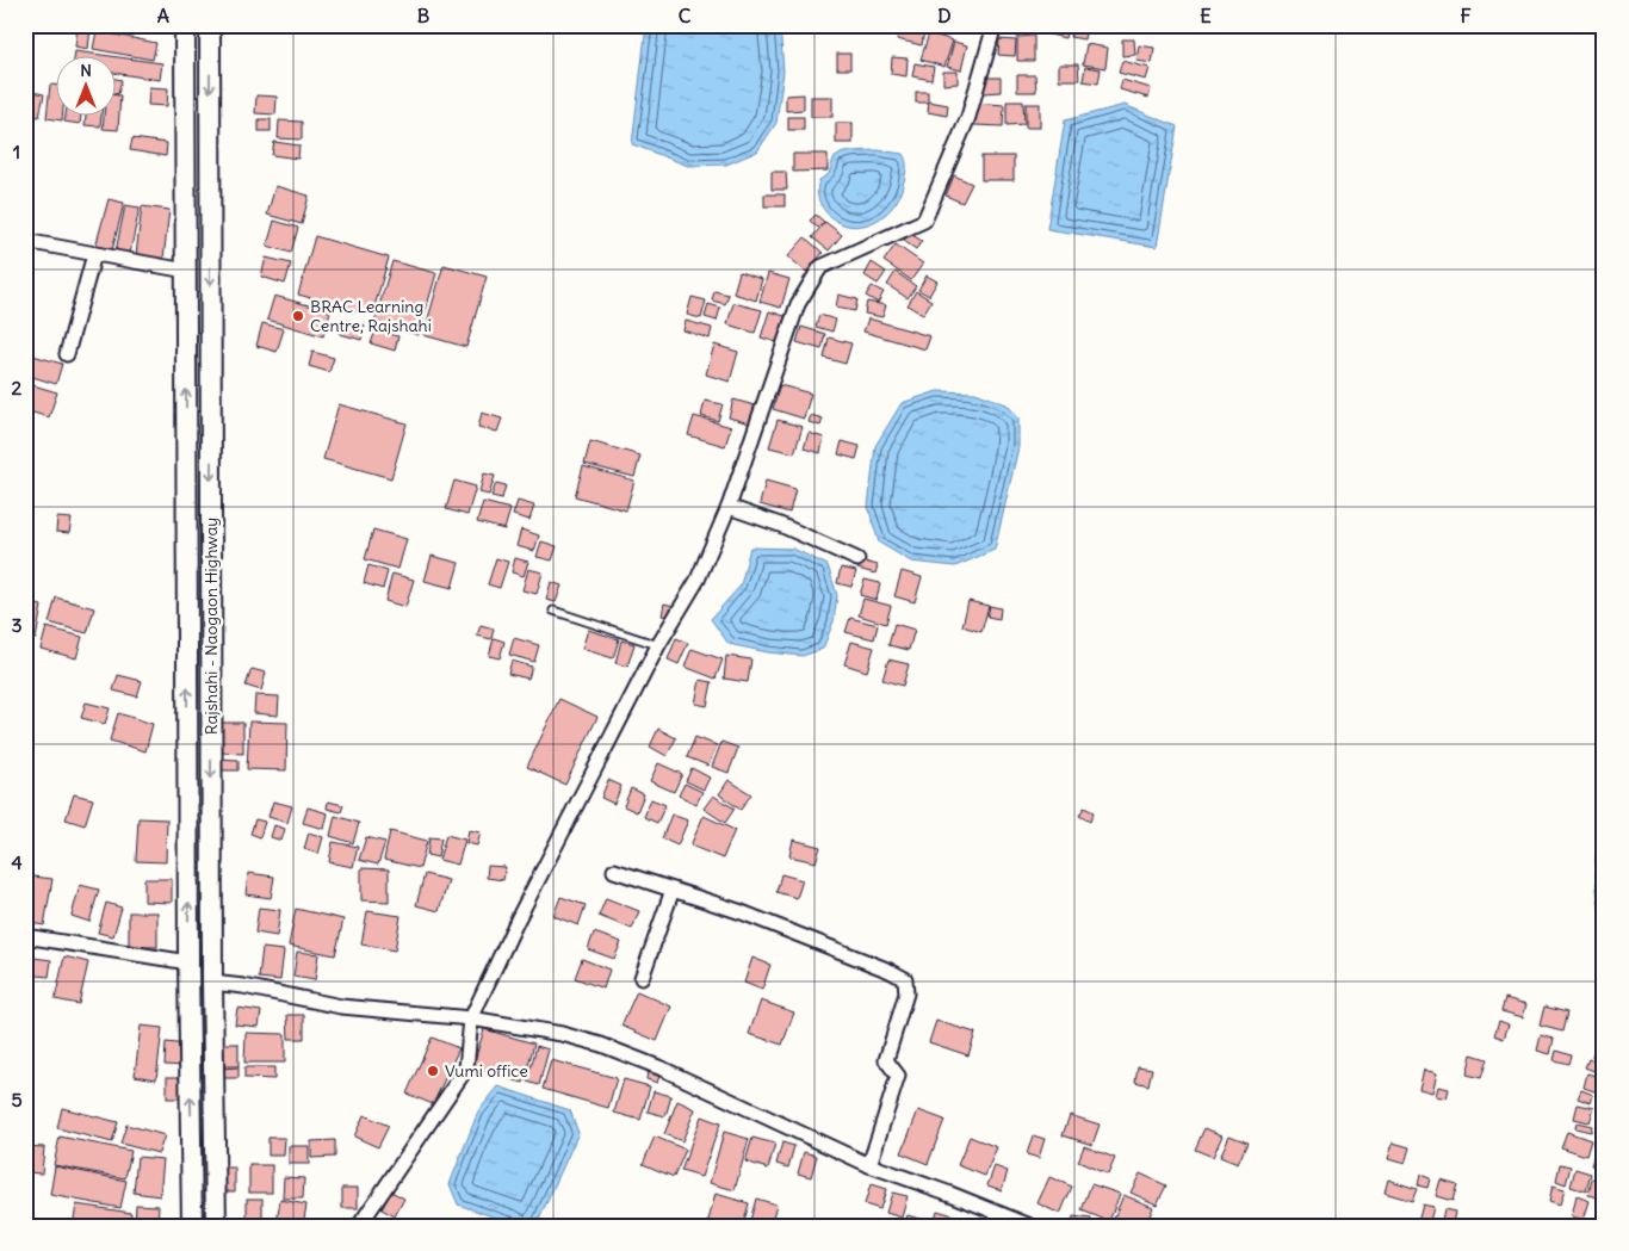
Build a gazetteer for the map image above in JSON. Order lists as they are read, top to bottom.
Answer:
{
  "streets": {
    "main road": ["Rajshahi - Naogaon Highway"]
  },
  "places": ["BRAC Learning Centre, Rajshahi", "Vumi office"],
  "north": "top",
  "grid": {
    "columns": [
      "A",
      "B",
      "C",
      "D",
      "E",
      "F"
    ],
    "rows": [
      "1",
      "2",
      "3",
      "4",
      "5"
    ]
  }
}
